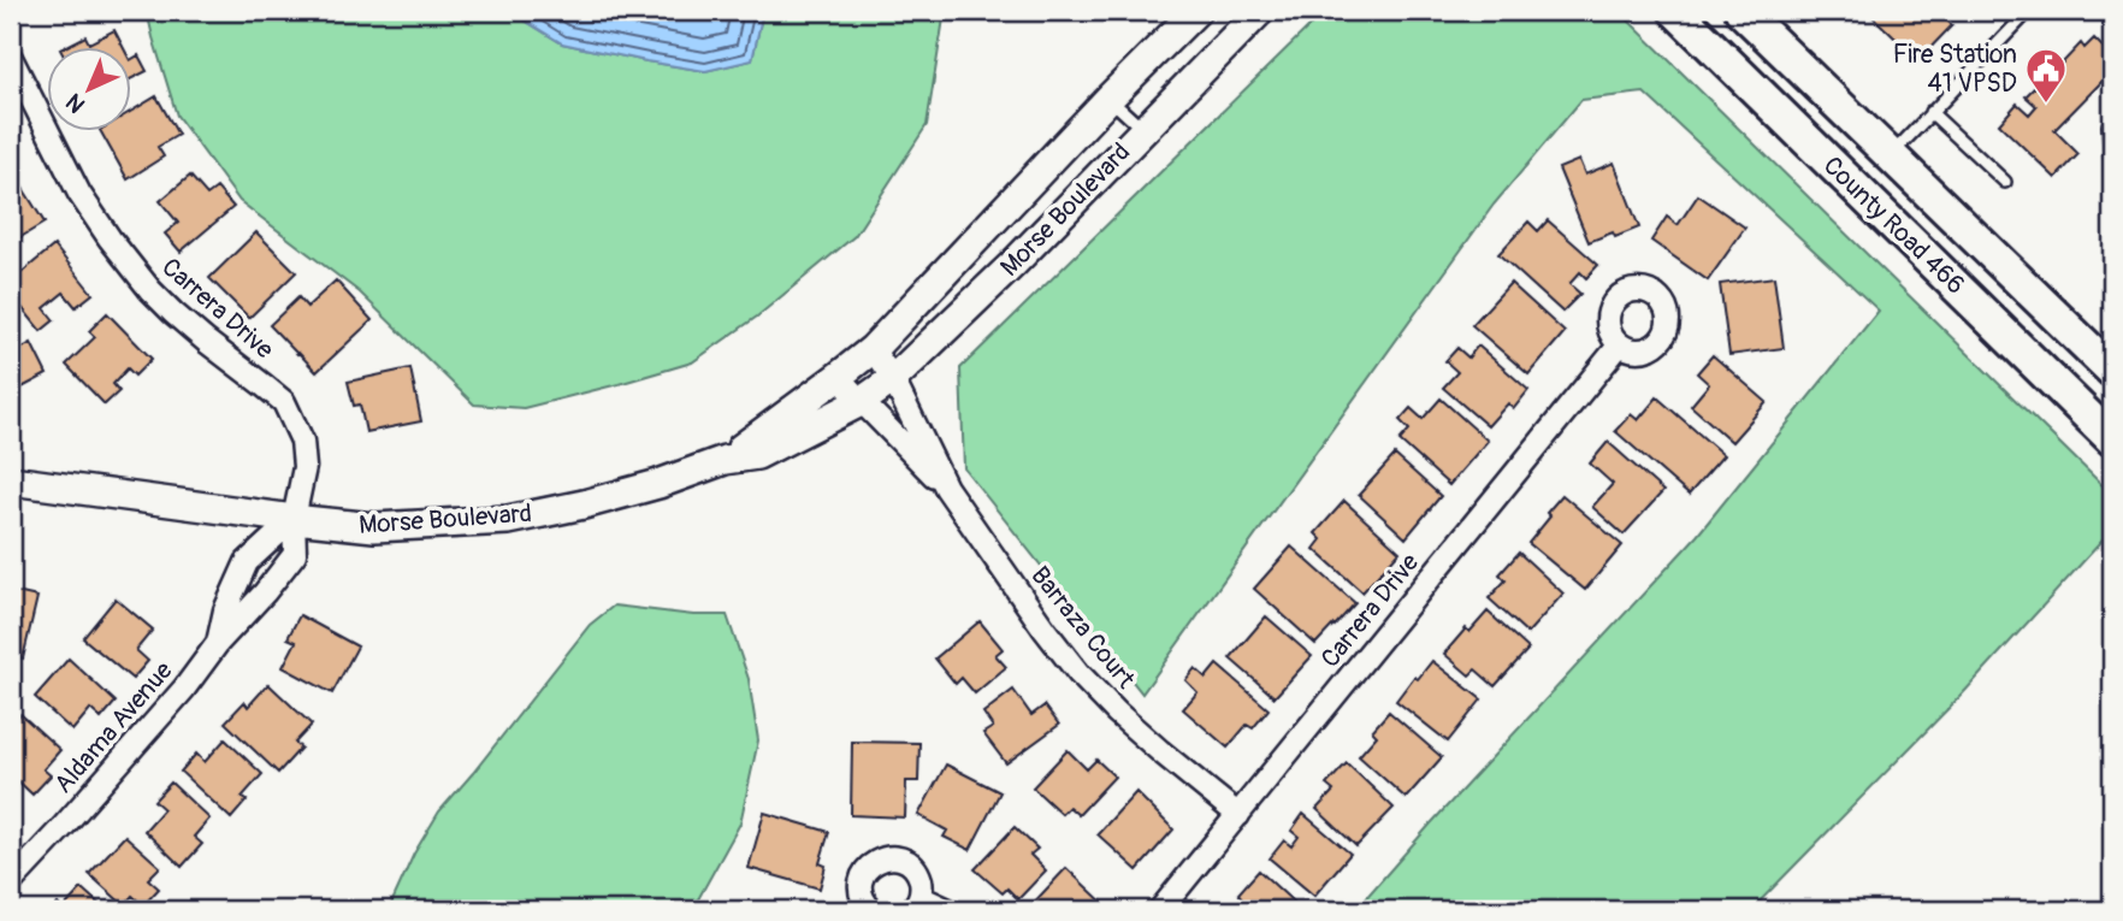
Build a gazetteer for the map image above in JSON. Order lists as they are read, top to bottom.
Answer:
{
  "streets": {
    "main road": ["County Road 466"],
    "street": [
      "Morse Boulevard",
      "Carrera Drive",
      "Barraza Court",
      "Aldama Avenue"
    ]
  },
  "crossings": [
    ["Morse Boulevard", "Carrera Drive"],
    ["Morse Boulevard", "Barraza Court"],
    ["Morse Boulevard", "Aldama Avenue"],
    ["Carrera Drive", "Barraza Court"],
    ["Carrera Drive", "Aldama Avenue"]
  ],
  "places": {
    "public building": ["Fire Station 41 VPSD"]
  },
  "north": "bottom left"
}
